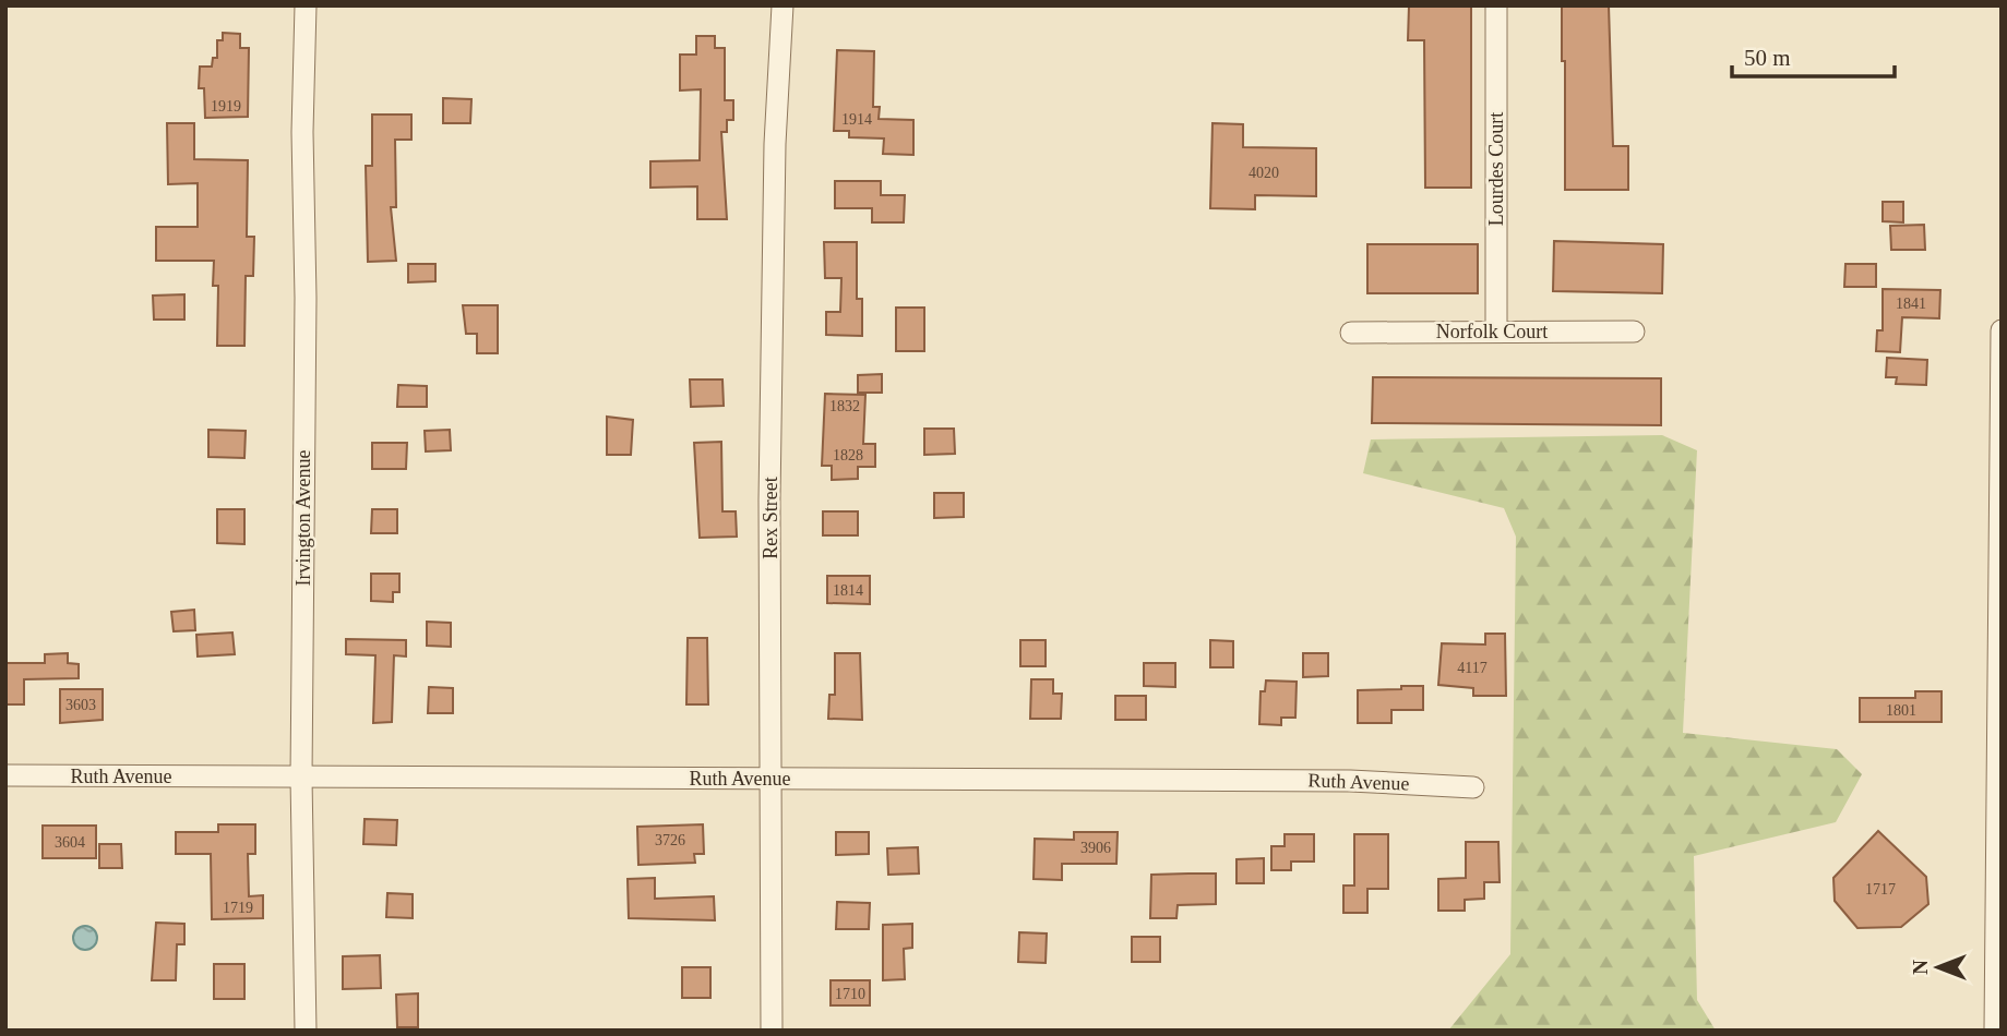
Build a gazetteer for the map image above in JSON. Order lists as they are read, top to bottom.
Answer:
{
  "streets": {
    "street": [
      "Lourdes Court",
      "Norfolk Court",
      "Irvington Avenue",
      "Rex Street",
      "Ruth Avenue"
    ]
  },
  "crossings": [
    ["Lourdes Court", "Norfolk Court"],
    ["Irvington Avenue", "Ruth Avenue"],
    ["Rex Street", "Ruth Avenue"]
  ],
  "house_numbers": [
    "1919",
    "1914",
    "4020",
    "1841",
    "1832",
    "1828",
    "1814",
    "4117",
    "3603",
    "1801",
    "3726",
    "3604",
    "3906",
    "1717",
    "1719",
    "1710"
  ],
  "scale_bar": "50 m",
  "north": "left"
}
